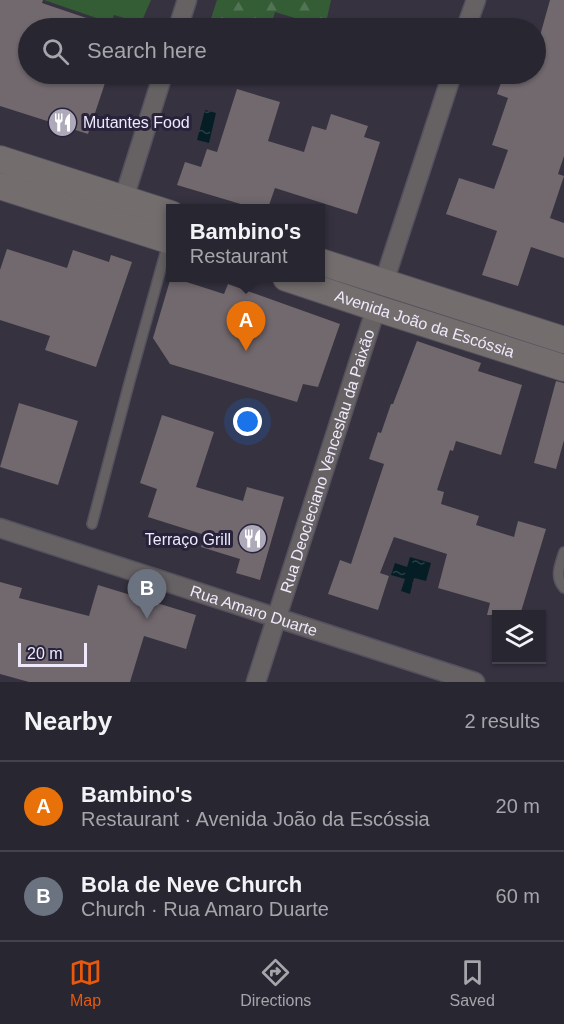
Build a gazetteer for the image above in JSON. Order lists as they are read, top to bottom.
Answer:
{
  "streets": {
    "main road": ["Avenida João da Escóssia"],
    "street": ["Rua Deocleciano Venceslau da Paixão", "Rua Amaro Duarte"]
  },
  "crossings": [
    ["Avenida João da Escóssia", "Rua Deocleciano Venceslau da Paixão"],
    ["Rua Deocleciano Venceslau da Paixão", "Rua Amaro Duarte"]
  ],
  "places": {
    "restaurant": ["Mutantes Food", "Terraço Grill"]
  },
  "scale_bar": "20 m",
  "page": {
    "search": "Search here",
    "popup": ["Bambino's", "Restaurant"],
    "pins": ["A", "B"],
    "scale": "20 m",
    "heading": ["Nearby", "2 results"],
    "list": [
      {
        "mark": "A",
        "name": "Bambino's",
        "note": "Restaurant · Avenida João da Escóssia",
        "value": "20 m"
      },
      {
        "mark": "B",
        "name": "Bola de Neve Church",
        "note": "Church · Rua Amaro Duarte",
        "value": "60 m"
      }
    ],
    "nav": ["Map", "Directions", "Saved"]
  }
}
